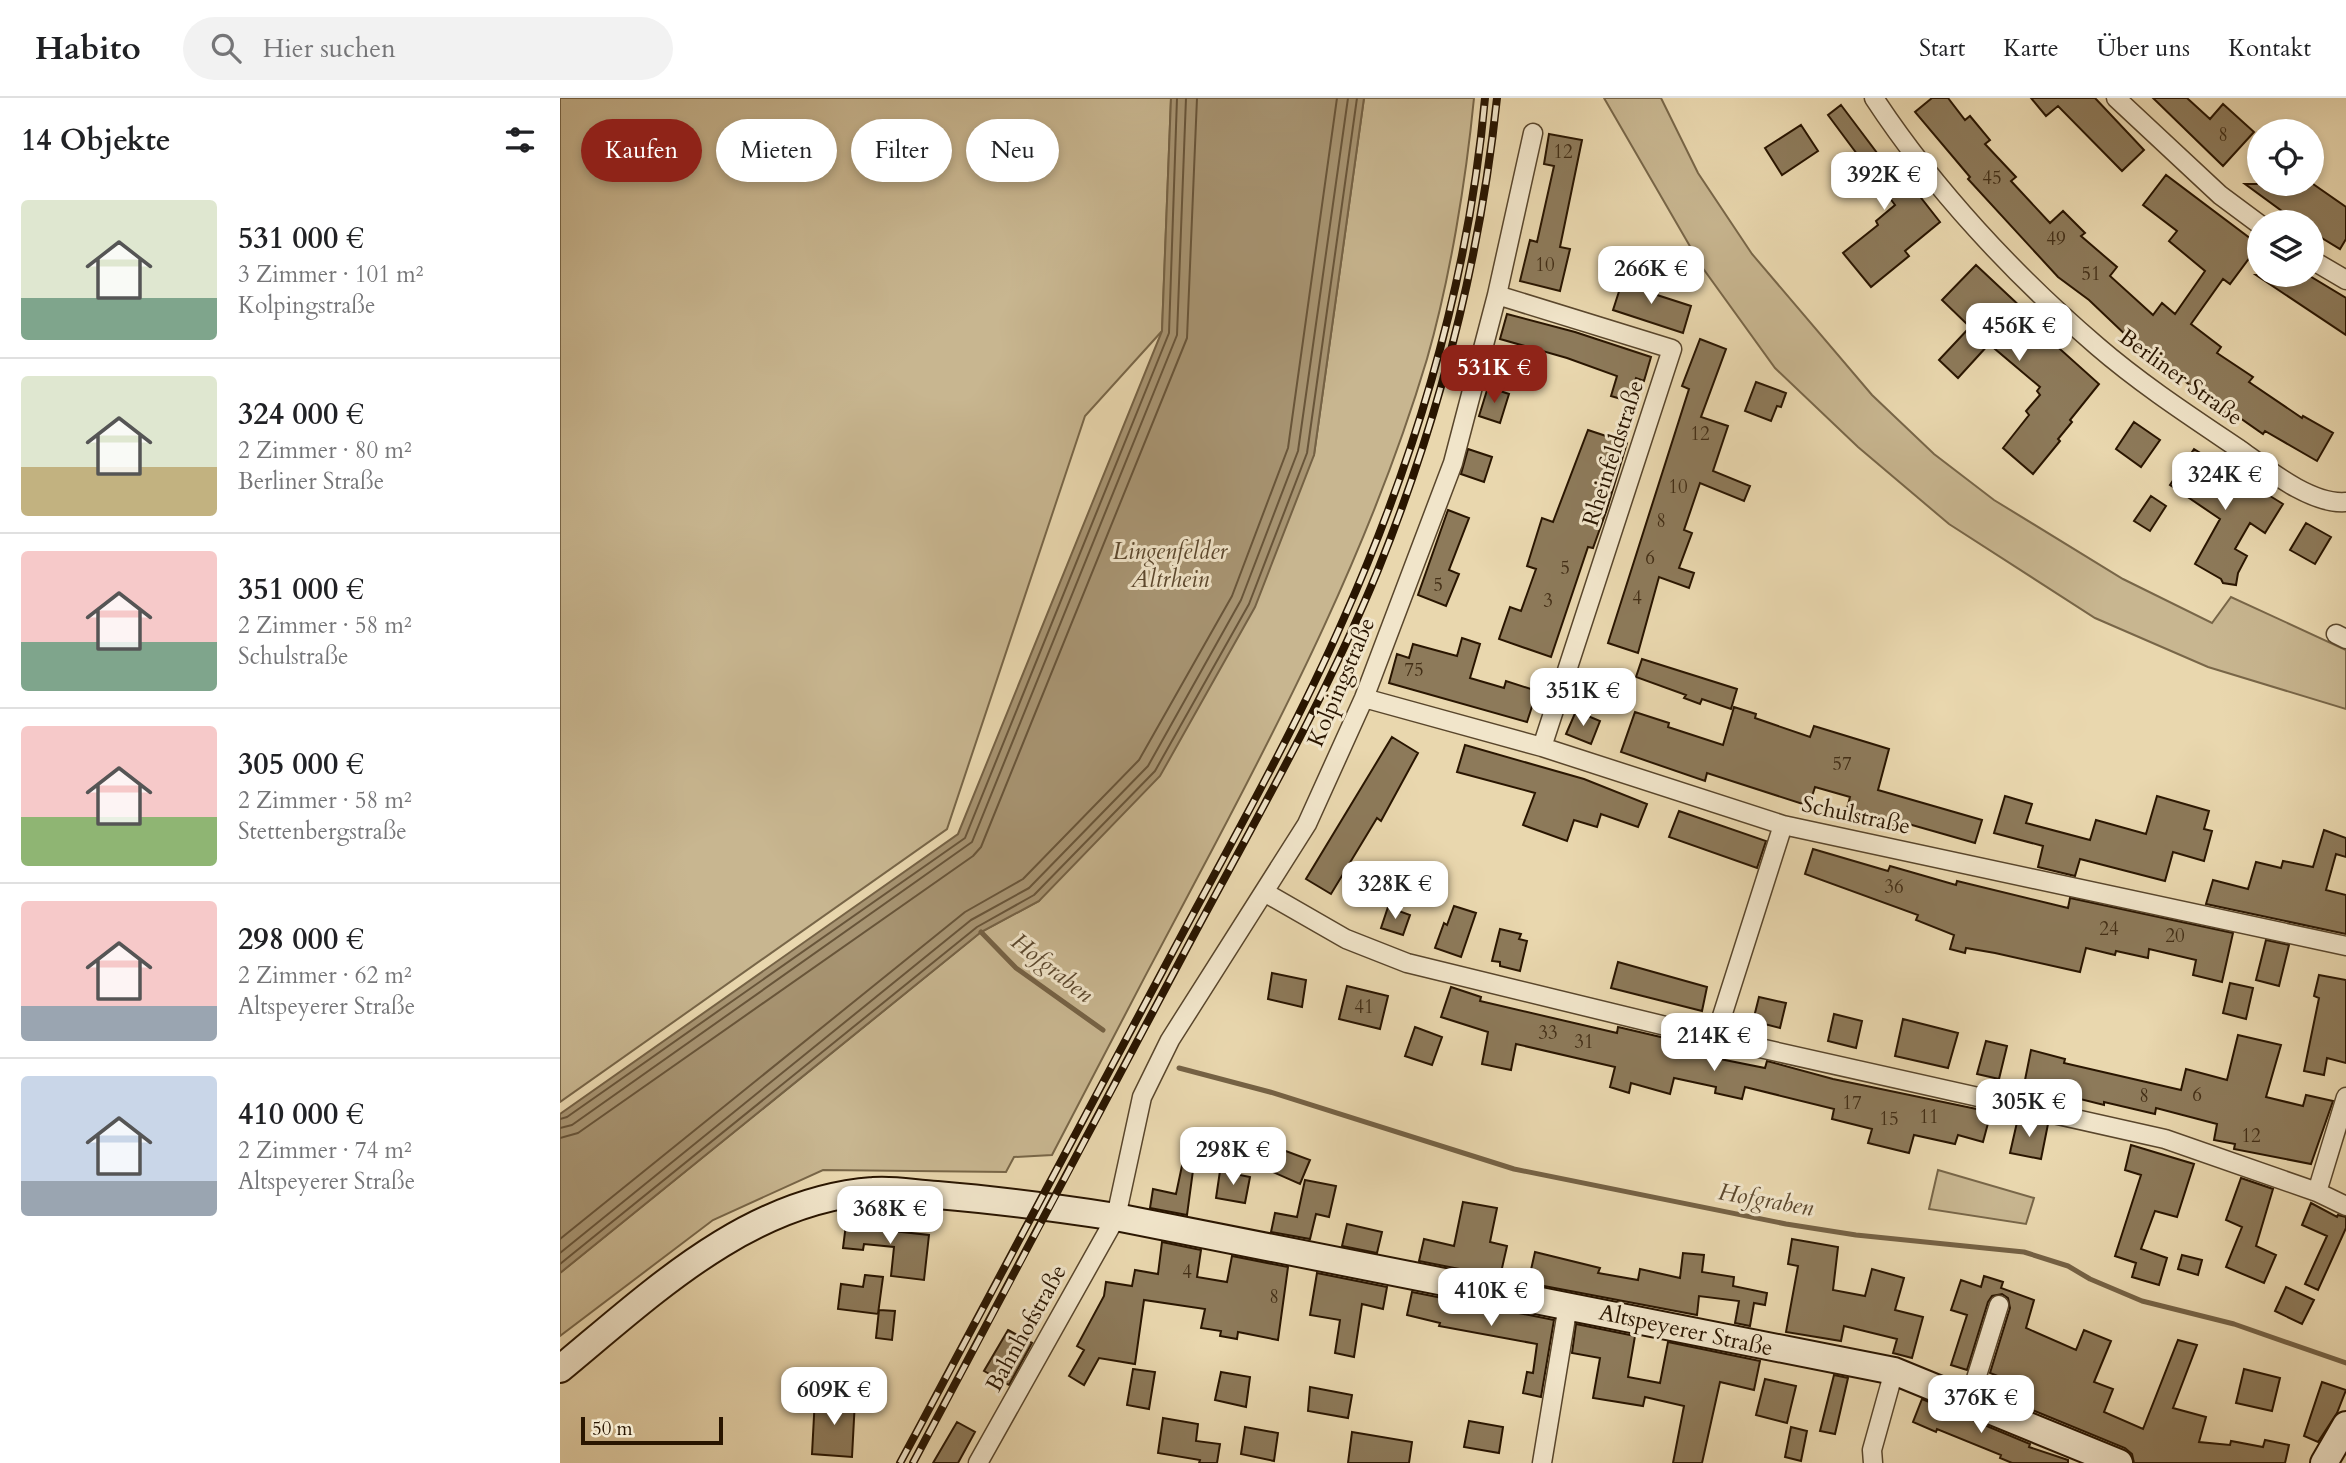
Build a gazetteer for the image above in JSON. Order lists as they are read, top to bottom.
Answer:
{
  "streets": {
    "main road": ["Altspeyerer Straße"],
    "street": [
      "Berliner Straße",
      "Rheinfeldstraße",
      "Kolpingstraße",
      "Schulstraße",
      "Bahnhofstraße"
    ]
  },
  "crossings": [
    ["Rheinfeldstraße", "Kolpingstraße"],
    ["Rheinfeldstraße", "Schulstraße"],
    ["Kolpingstraße", "Schulstraße"],
    ["Kolpingstraße", "Bahnhofstraße"],
    ["Kolpingstraße", "Altspeyerer Straße"],
    ["Bahnhofstraße", "Altspeyerer Straße"]
  ],
  "water": ["Lingenfelder Altrhein", "Hofgraben"],
  "house_numbers": [
    "8",
    "12",
    "45",
    "49",
    "10",
    "51",
    "12",
    "10",
    "8",
    "6",
    "5",
    "5",
    "4",
    "3",
    "75",
    "57",
    "36",
    "24",
    "20",
    "41",
    "33",
    "31",
    "6",
    "8",
    "17",
    "11",
    "15",
    "12",
    "4",
    "8"
  ],
  "scale_bar": "50 m",
  "page": {
    "header": "Habito",
    "search": "Hier suchen",
    "nav": [
      "Start",
      "Karte",
      "Über uns",
      "Kontakt"
    ],
    "heading": "14 Objekte",
    "chip": [
      "Kaufen",
      "Mieten",
      "Filter",
      "Neu"
    ],
    "price": [
      "392K €",
      "266K €",
      "456K €",
      "531K €",
      "324K €",
      "351K €",
      "328K €",
      "214K €",
      "305K €",
      "298K €",
      "368K €",
      "410K €",
      "609K €",
      "376K €"
    ],
    "list": [
      {
        "name": "531 000 €",
        "note": "3 Zimmer · 101 m² · Kolpingstraße"
      },
      {
        "name": "324 000 €",
        "note": "2 Zimmer · 80 m² · Berliner Straße"
      },
      {
        "name": "351 000 €",
        "note": "2 Zimmer · 58 m² · Schulstraße"
      },
      {
        "name": "305 000 €",
        "note": "2 Zimmer · 58 m² · Stettenbergstraße"
      },
      {
        "name": "298 000 €",
        "note": "2 Zimmer · 62 m² · Altspeyerer Straße"
      },
      {
        "name": "410 000 €",
        "note": "2 Zimmer · 74 m² · Altspeyerer Straße"
      }
    ],
    "scale": "50 m"
  }
}
